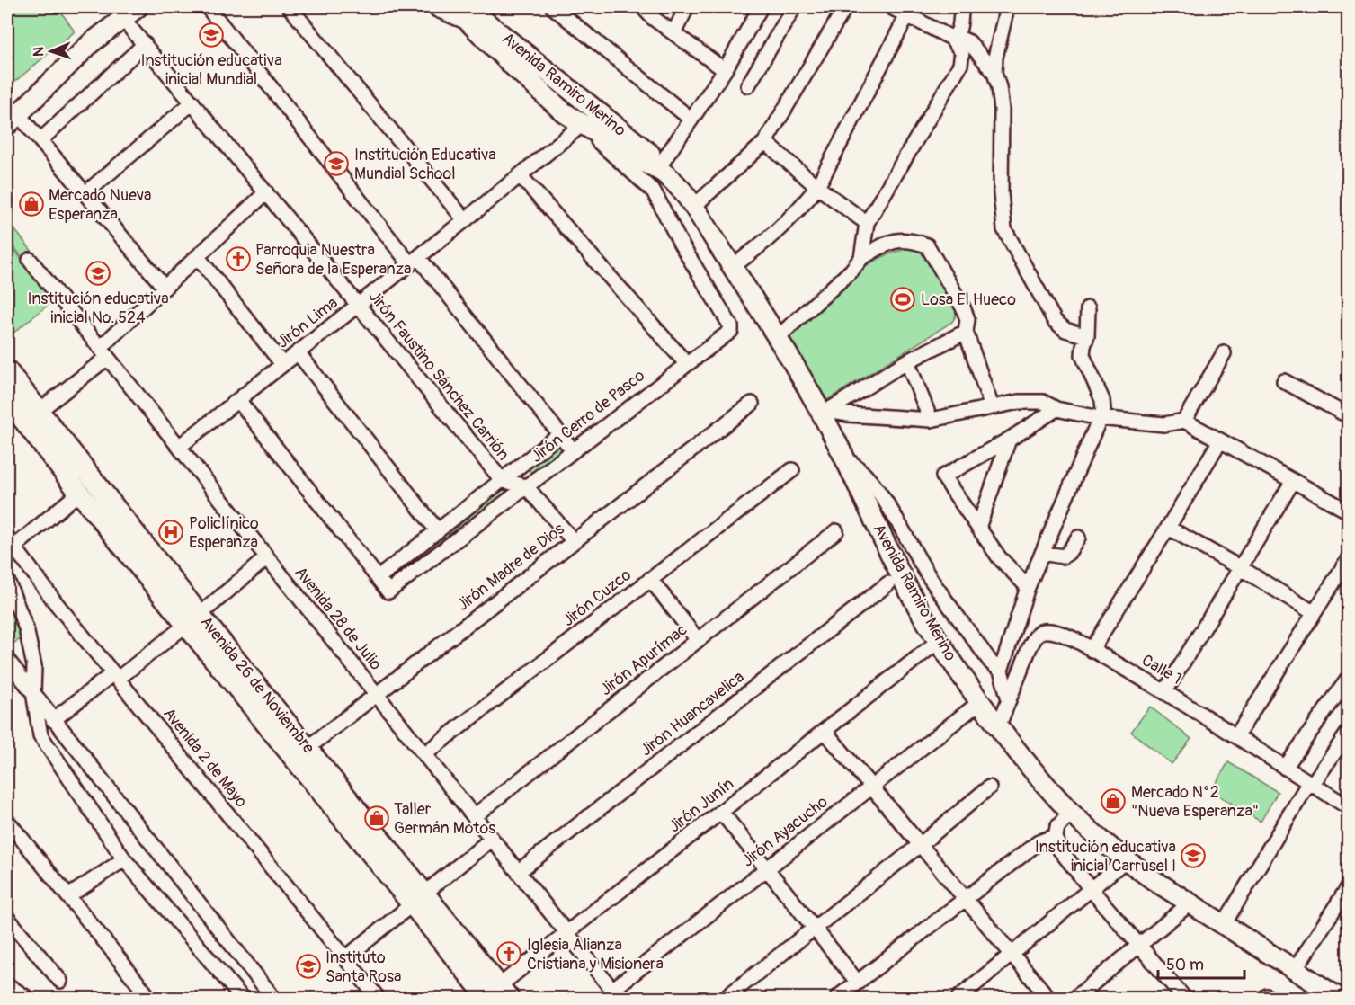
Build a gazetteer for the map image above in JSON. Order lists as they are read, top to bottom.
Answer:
{
  "streets": {
    "street": [
      "Avenida Ramiro Merino",
      "Jirón Lima",
      "Jirón Faustino Sánchez Carrión",
      "Jirón Cerro de Pasco",
      "Jirón Madre de Dios",
      "Jirón Cuzco",
      "Avenida 28 de Julio",
      "Jirón Apurímac",
      "Calle 1",
      "Avenida 26 de Noviembre",
      "Jirón Huancavelica",
      "Avenida 2 de Mayo",
      "Jirón Junín",
      "Jirón Ayacucho"
    ]
  },
  "crossings": [
    ["Avenida Ramiro Merino", "Jirón Lima"],
    ["Avenida Ramiro Merino", "Jirón Cerro de Pasco"],
    ["Avenida Ramiro Merino", "Calle 1"],
    ["Avenida Ramiro Merino", "Jirón Junín"],
    ["Avenida Ramiro Merino", "Jirón Ayacucho"],
    ["Jirón Lima", "Jirón Faustino Sánchez Carrión"],
    ["Jirón Lima", "Jirón Cerro de Pasco"],
    ["Jirón Lima", "Avenida 28 de Julio"],
    ["Jirón Faustino Sánchez Carrión", "Jirón Cerro de Pasco"],
    ["Jirón Madre de Dios", "Avenida 28 de Julio"],
    ["Jirón Madre de Dios", "Avenida 26 de Noviembre"],
    ["Jirón Cuzco", "Avenida 28 de Julio"],
    ["Avenida 28 de Julio", "Jirón Apurímac"],
    ["Avenida 28 de Julio", "Jirón Huancavelica"],
    ["Avenida 28 de Julio", "Jirón Junín"],
    ["Avenida 28 de Julio", "Jirón Ayacucho"],
    ["Avenida 26 de Noviembre", "Jirón Junín"]
  ],
  "places": {
    "school or university": [
      "Institución educativa inicial Mundial",
      "Institución Educativa Mundial School",
      "Institución educativa inicial No. 524",
      "Institución educativa inicial Carrusel I",
      "Instituto Santa Rosa"
    ],
    "shop": ["Mercado Nueva Esperanza", "Mercado N°2 \"Nueva Esperanza\"", "Taller Germán Motos"],
    "church": ["Parroquia Nuestra Señora de la Esperanza", "Iglesia Alianza Cristiana y Misionera"],
    "sports": ["Losa El Hueco"],
    "hospital": ["Policlínico Esperanza"]
  },
  "scale_bar": "50 m",
  "north": "left"
}
